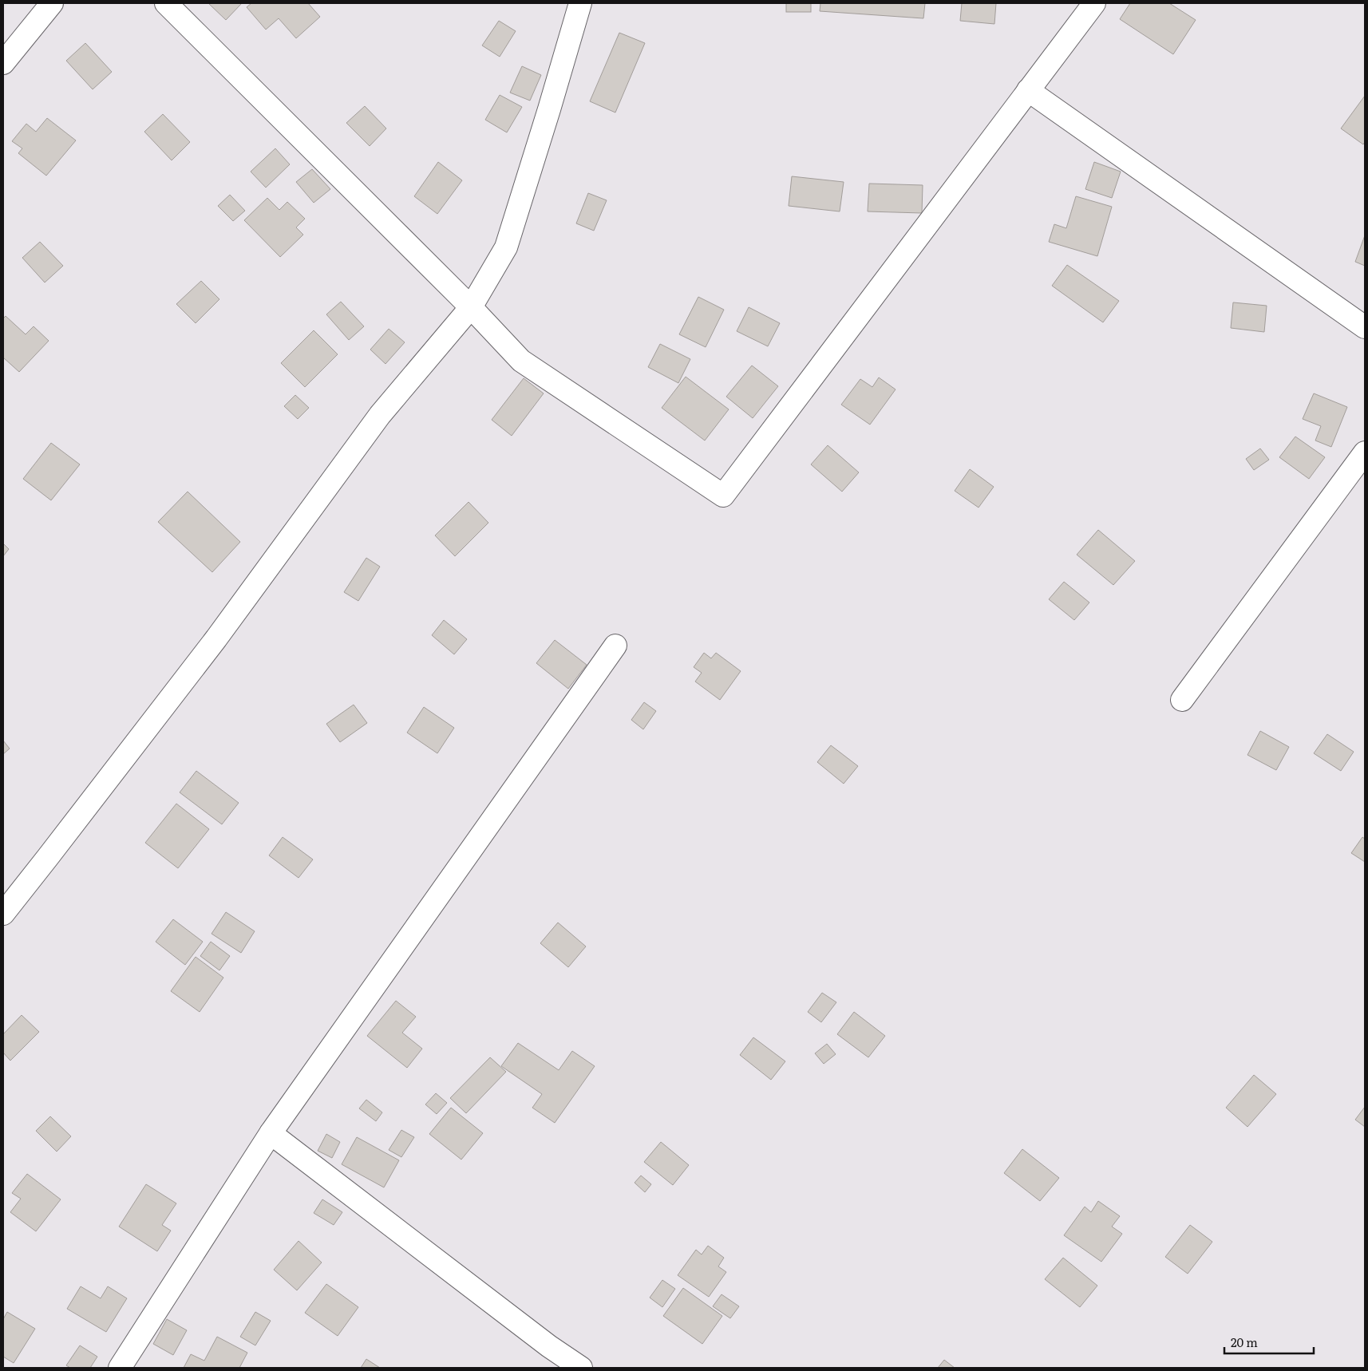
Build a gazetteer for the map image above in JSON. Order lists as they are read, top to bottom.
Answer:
{
  "scale_bar": "20 m"
}
